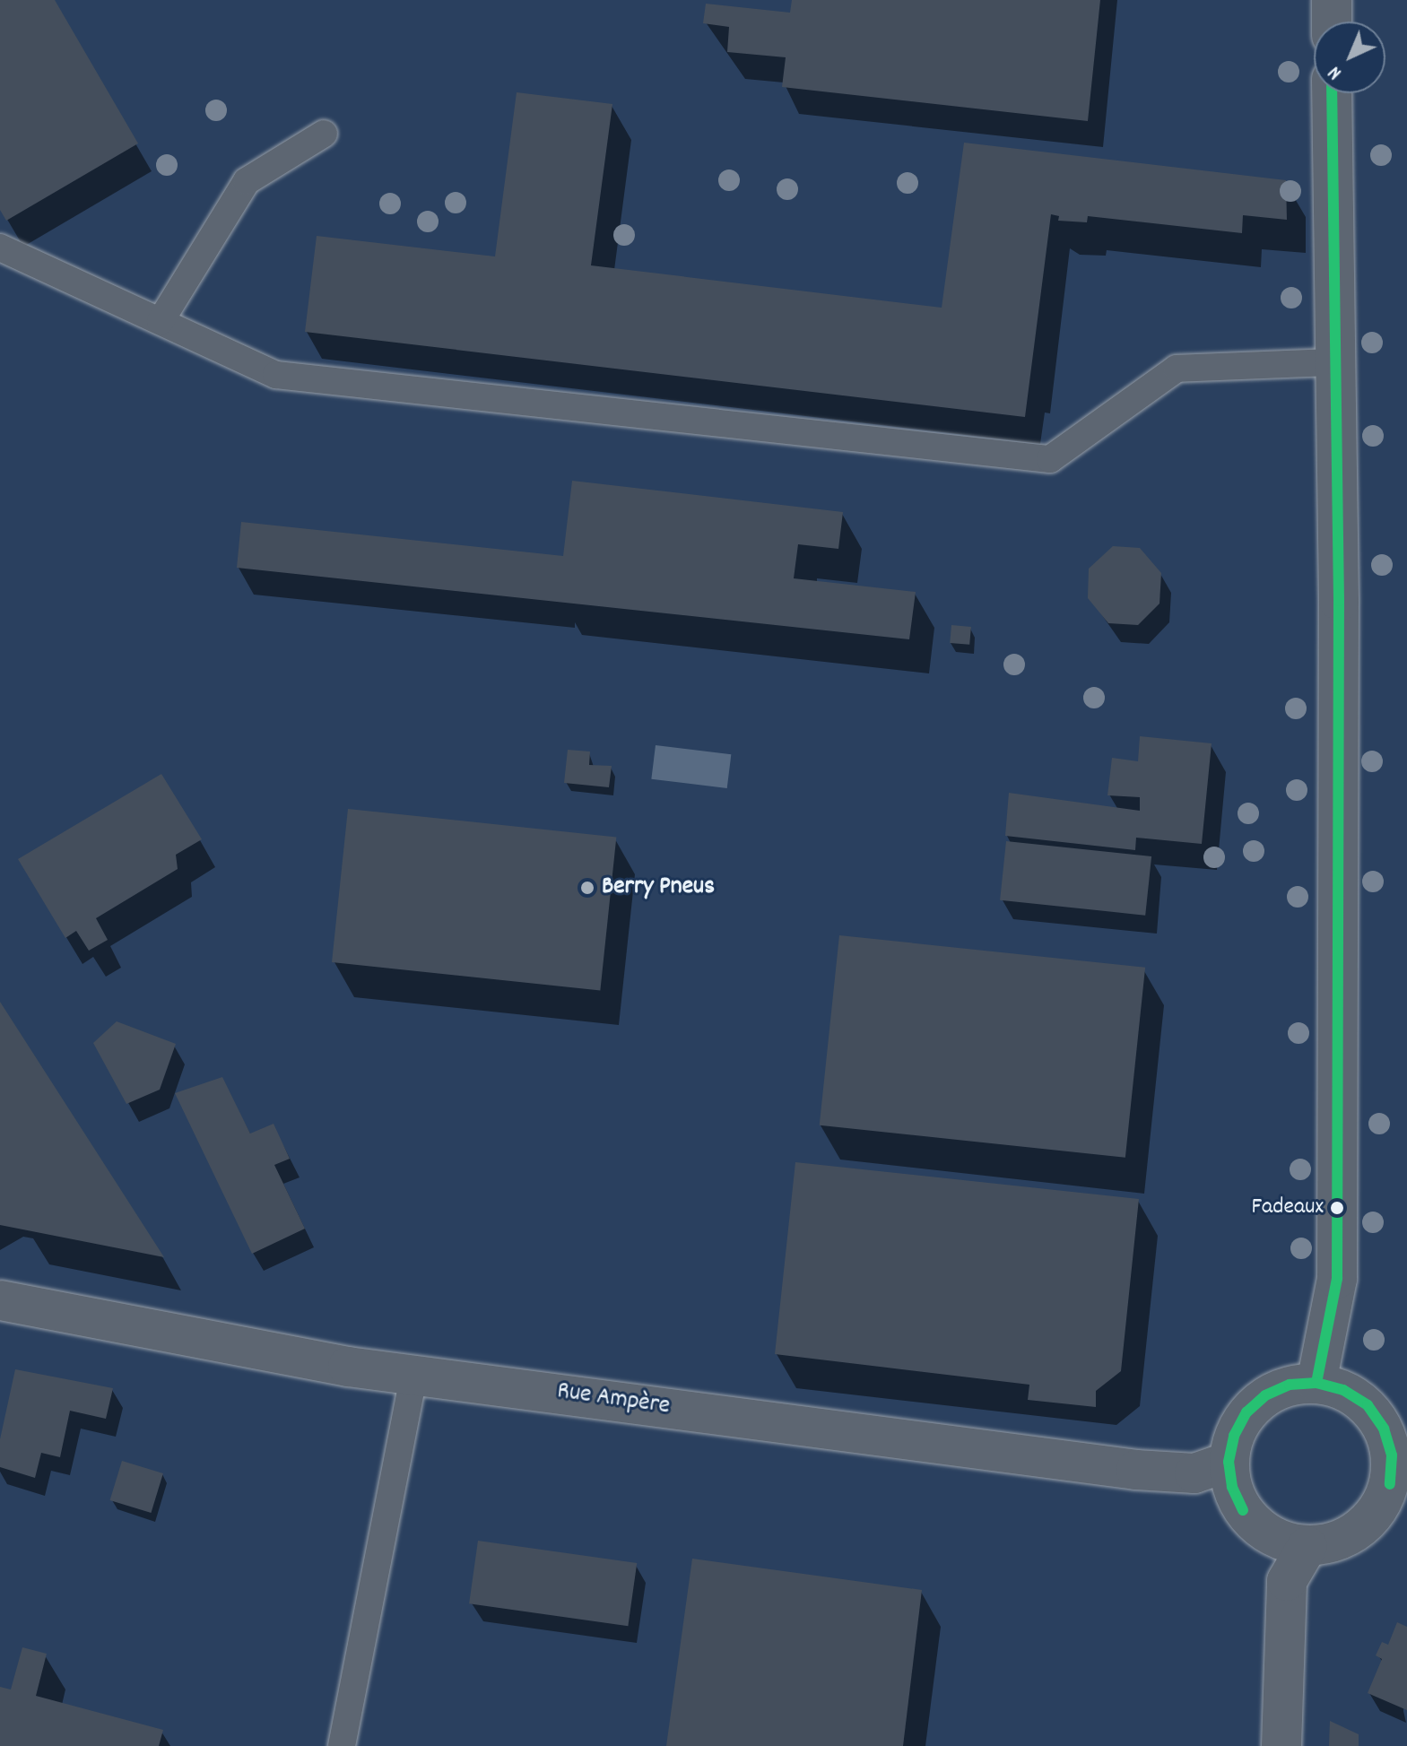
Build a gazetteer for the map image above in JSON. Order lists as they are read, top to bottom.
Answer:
{
  "streets": {
    "street": ["Rue Ampère"]
  },
  "places": ["Berry Pneus", "Fadeaux"],
  "north": "bottom left"
}
